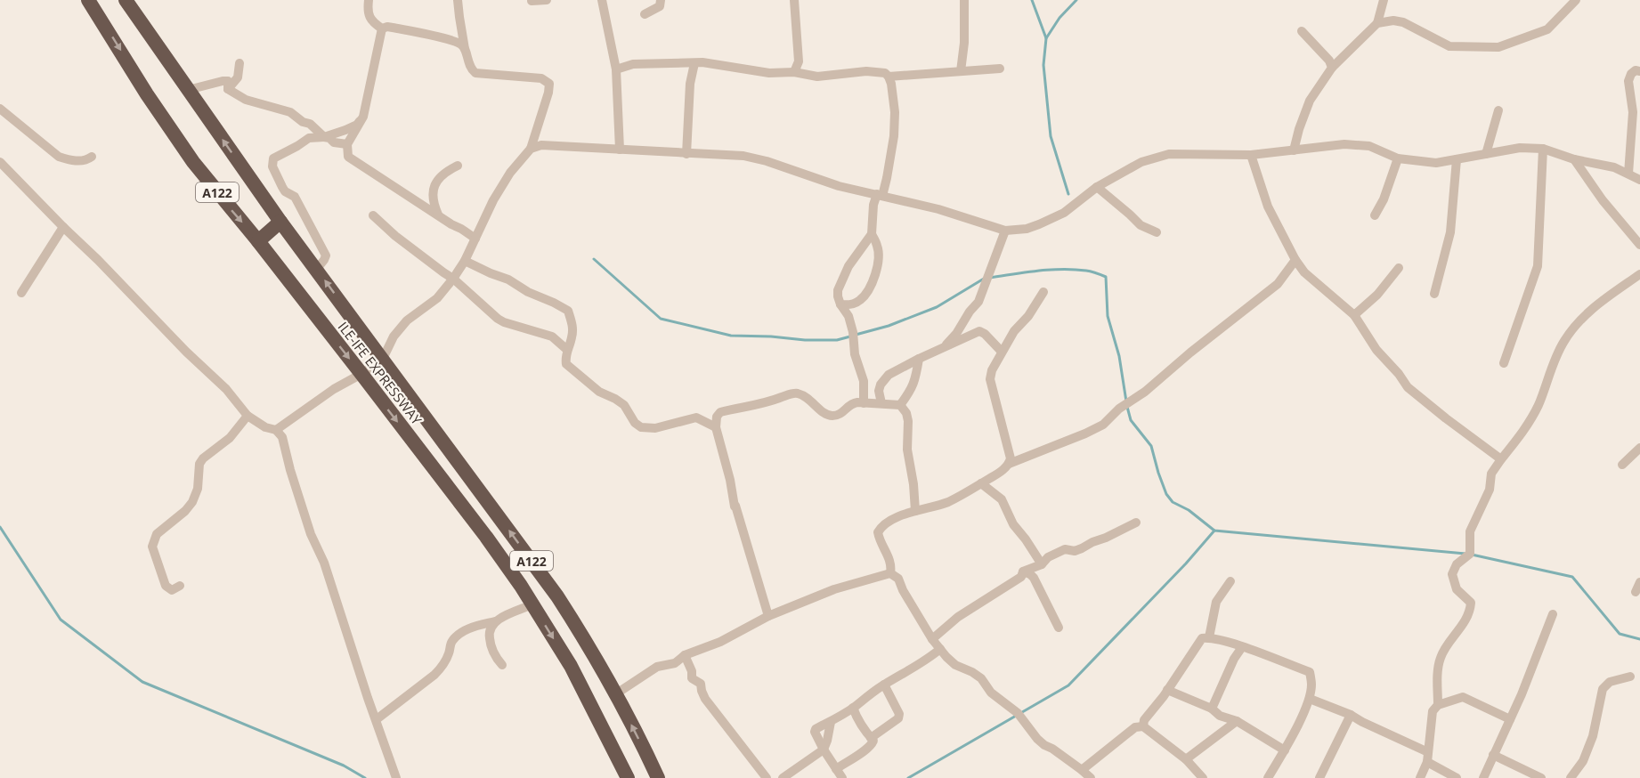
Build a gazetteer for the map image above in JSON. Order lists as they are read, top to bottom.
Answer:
{
  "streets": {
    "highway": ["A122", "ILE-IFE EXPRESSWAY"]
  }
}
